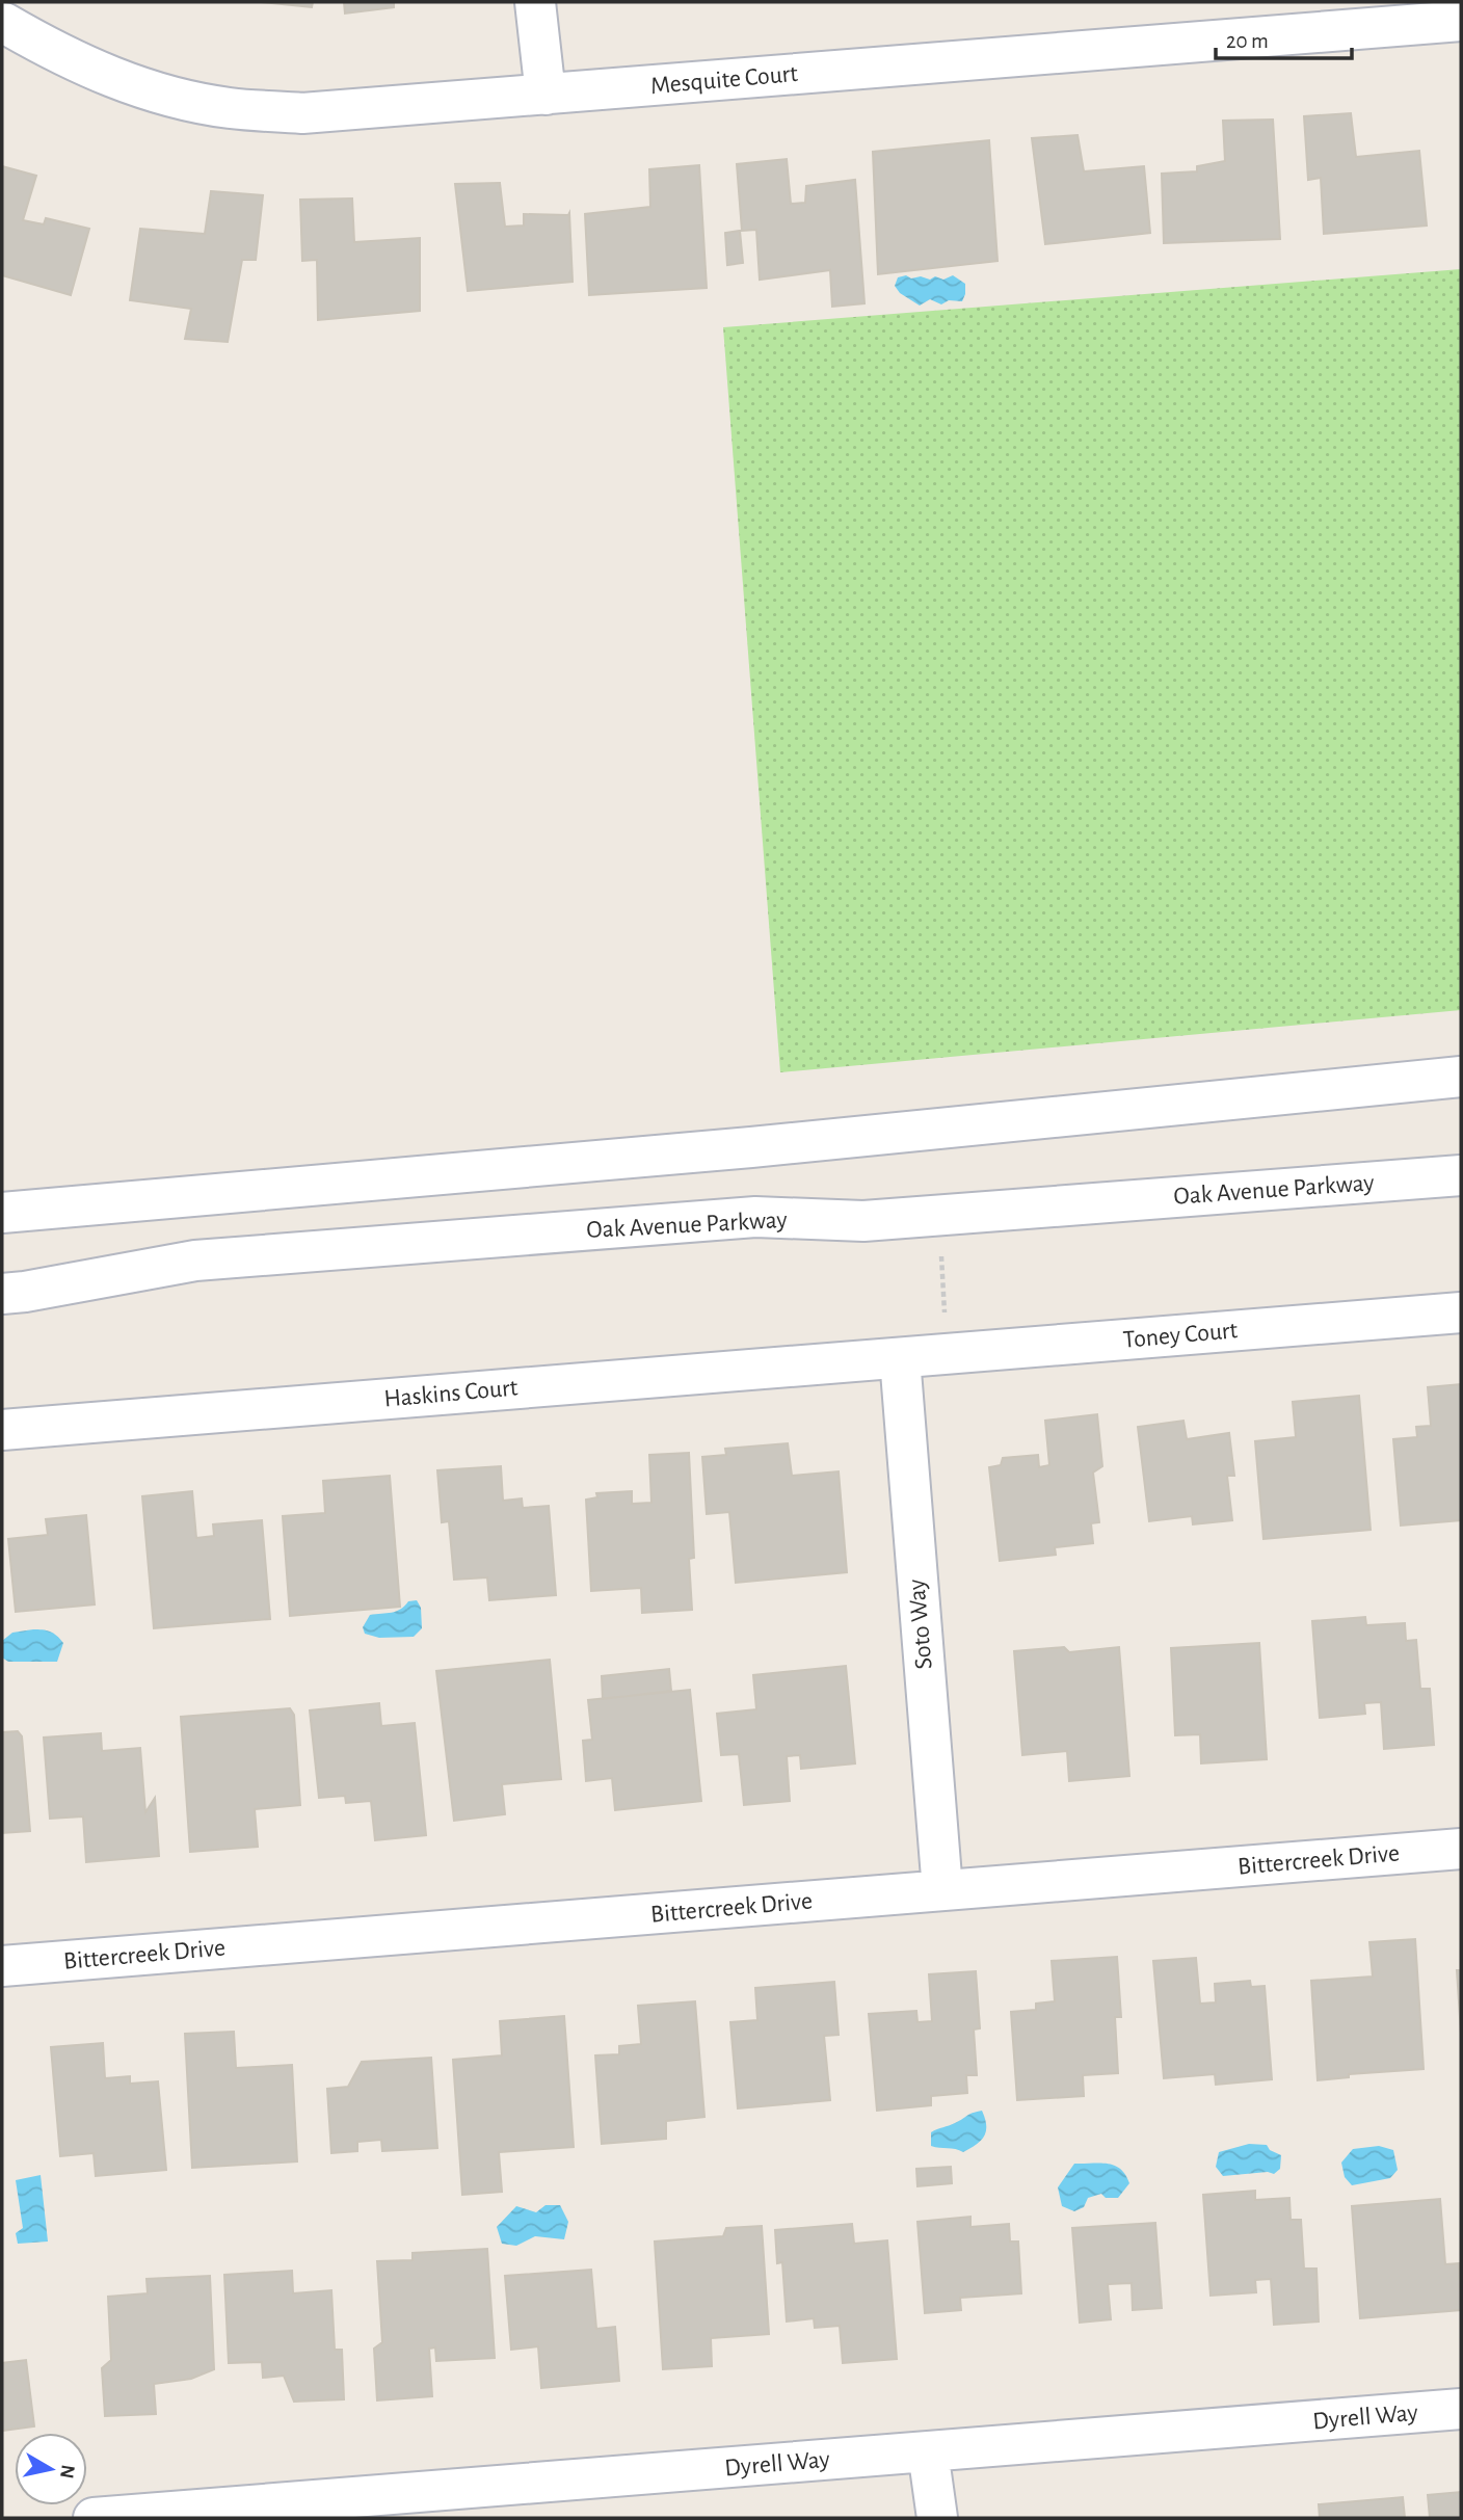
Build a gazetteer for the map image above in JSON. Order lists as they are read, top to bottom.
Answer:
{
  "streets": {
    "street": [
      "Mesquite Court",
      "Oak Avenue Parkway",
      "Toney Court",
      "Haskins Court",
      "Soto Way",
      "Bittercreek Drive",
      "Dyrell Way"
    ]
  },
  "crossings": [
    ["Toney Court", "Haskins Court"],
    ["Toney Court", "Soto Way"],
    ["Haskins Court", "Soto Way"],
    ["Soto Way", "Bittercreek Drive"]
  ],
  "scale_bar": "20 m",
  "north": "right"
}
